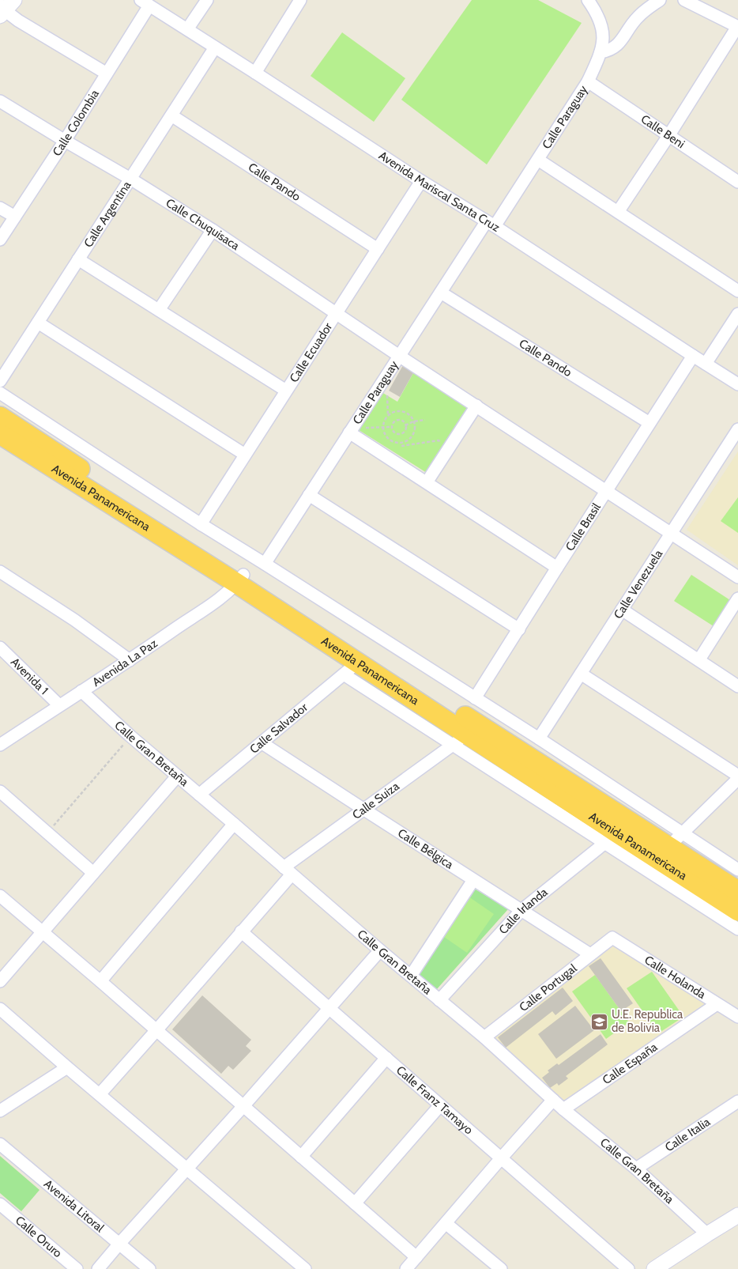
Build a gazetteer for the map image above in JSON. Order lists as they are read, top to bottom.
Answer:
{
  "streets": {
    "highway": ["Avenida Panamericana"],
    "street": [
      "Calle Paraguay",
      "Calle Colombia",
      "Calle Beni",
      "Calle Pando",
      "Avenida Mariscal Santa Cruz",
      "Calle Argentina",
      "Calle Chuquisaca",
      "Calle Ecuador",
      "Calle Brasil",
      "Calle Venezuela",
      "Avenida La Paz",
      "Avenida 1",
      "Calle Salvador",
      "Calle Gran Bretaña",
      "Calle Suiza",
      "Calle Bélgica",
      "Calle Irlanda",
      "Calle Holanda",
      "Calle Portugal",
      "Calle España",
      "Calle Franz Tamayo",
      "Calle Italia",
      "Avenida Litoral",
      "Calle Oruro"
    ]
  },
  "crossings": [
    ["Calle Paraguay", "Calle Beni"],
    ["Calle Paraguay", "Calle Pando"],
    ["Calle Paraguay", "Avenida Mariscal Santa Cruz"],
    ["Calle Paraguay", "Calle Chuquisaca"],
    ["Calle Colombia", "Avenida Mariscal Santa Cruz"],
    ["Calle Colombia", "Calle Chuquisaca"],
    ["Calle Pando", "Calle Argentina"],
    ["Calle Pando", "Calle Ecuador"],
    ["Calle Pando", "Calle Brasil"],
    ["Avenida Mariscal Santa Cruz", "Calle Argentina"],
    ["Avenida Mariscal Santa Cruz", "Calle Ecuador"],
    ["Avenida Mariscal Santa Cruz", "Calle Brasil"],
    ["Calle Argentina", "Calle Chuquisaca"],
    ["Calle Chuquisaca", "Calle Ecuador"],
    ["Calle Chuquisaca", "Calle Brasil"],
    ["Calle Chuquisaca", "Calle Venezuela"],
    ["Avenida Panamericana", "Avenida La Paz"],
    ["Avenida Panamericana", "Calle Salvador"],
    ["Avenida Panamericana", "Calle Suiza"],
    ["Avenida Panamericana", "Calle Irlanda"],
    ["Avenida La Paz", "Avenida 1"],
    ["Avenida La Paz", "Calle Gran Bretaña"],
    ["Calle Salvador", "Calle Gran Bretaña"],
    ["Calle Salvador", "Calle Bélgica"],
    ["Calle Gran Bretaña", "Calle Suiza"],
    ["Calle Gran Bretaña", "Calle Irlanda"],
    ["Calle Gran Bretaña", "Calle Portugal"],
    ["Calle Gran Bretaña", "Calle España"],
    ["Calle Gran Bretaña", "Calle Italia"],
    ["Calle Suiza", "Calle Bélgica"],
    ["Calle Suiza", "Calle Franz Tamayo"],
    ["Calle Bélgica", "Calle Irlanda"],
    ["Calle Bélgica", "Calle Portugal"],
    ["Calle Holanda", "Calle Portugal"],
    ["Calle Holanda", "Calle España"]
  ],
  "places": {
    "school or university": ["U.E. Republica de Bolivia"]
  }
}
